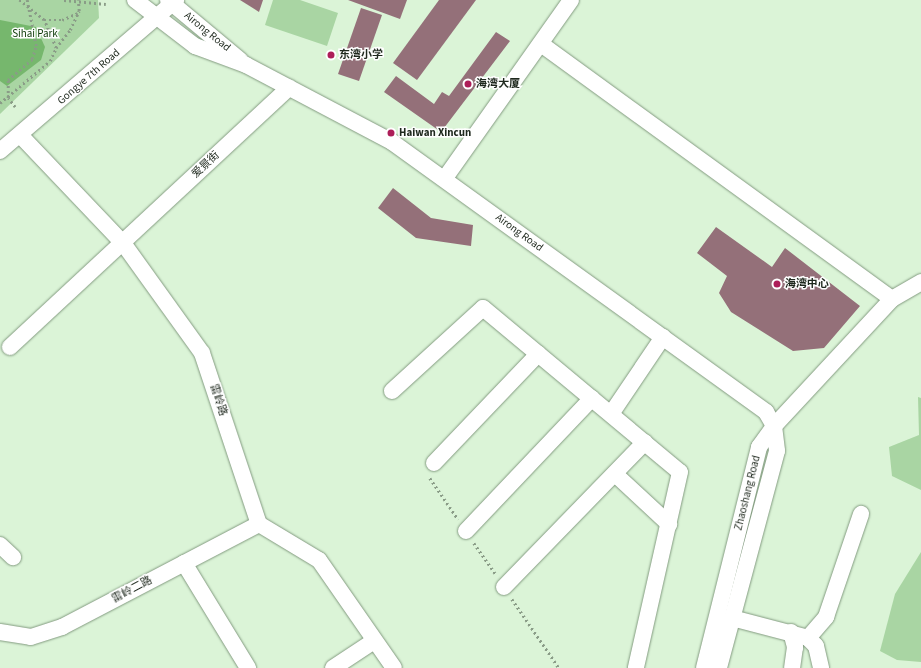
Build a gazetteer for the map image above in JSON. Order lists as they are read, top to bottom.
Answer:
{
  "streets": {
    "street": [
      "Airong Road",
      "Gongye 7th Road",
      "爱景街",
      "雷岭路",
      "Zhaoshang Road",
      "雷岭二路"
    ]
  },
  "crossings": [
    ["Airong Road", "Gongye 7th Road"],
    ["Airong Road", "爱景街"],
    ["Airong Road", "Zhaoshang Road"],
    ["Gongye 7th Road", "雷岭路"],
    ["爱景街", "雷岭路"],
    ["雷岭路", "雷岭二路"]
  ],
  "parks": ["Sihai Park"],
  "places": [
    "东湾小学",
    "海湾大厦",
    "Haiwan Xincun",
    "海湾中心"
  ]
}
